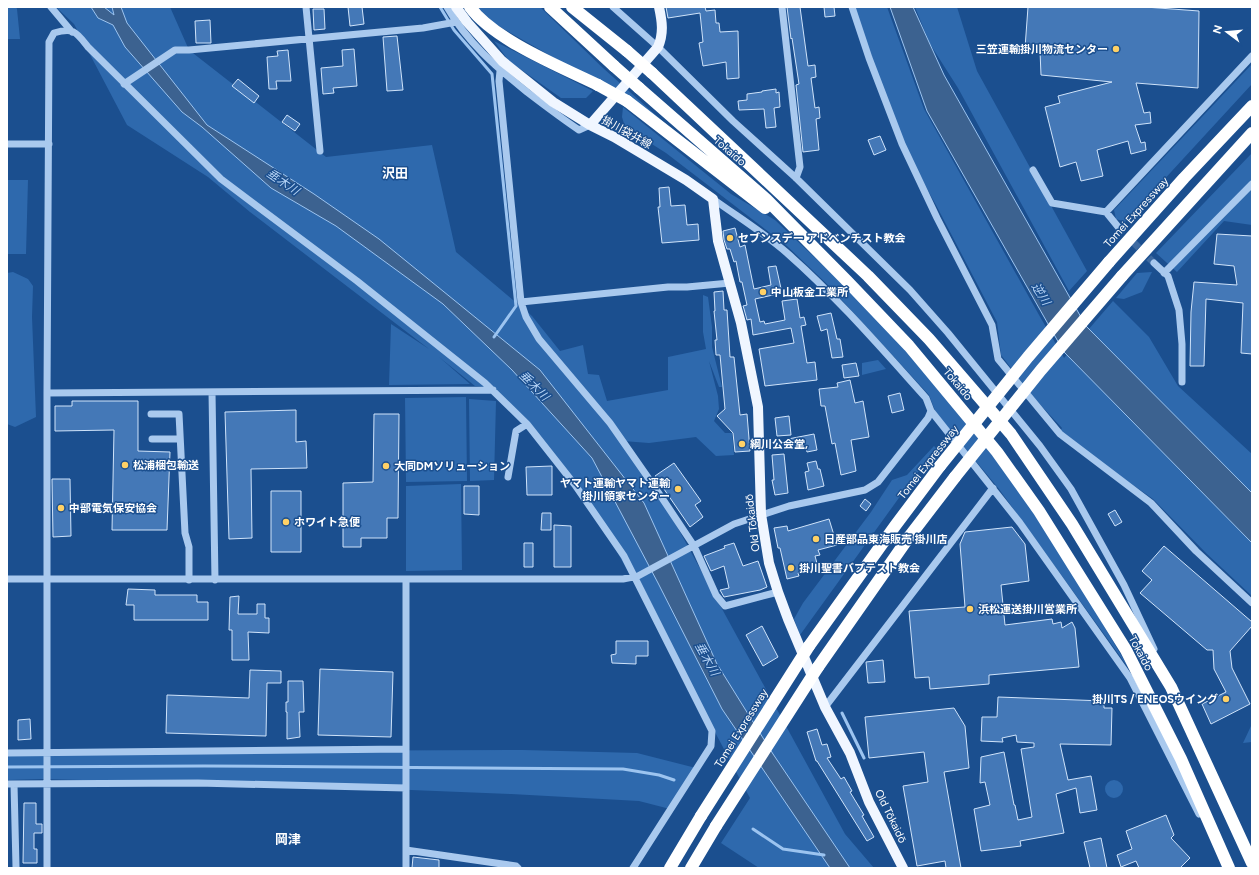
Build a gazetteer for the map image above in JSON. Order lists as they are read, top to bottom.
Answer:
{
  "streets": {
    "highway": ["Tokaido", "Tomei Expressway"],
    "main road": ["掛川袋井線", "Old Tōkaidō"]
  },
  "crossings": [
    ["掛川袋井線", "Old Tōkaidō"]
  ],
  "districts": ["沢田", "岡津"],
  "water": ["垂木川", "逆川"],
  "places": [
    "三笠運輸掛川物流センター",
    "セブンスデー アドベンチスト教会",
    "中山板金工業所",
    "綱川公会堂,",
    "松浦梱包輸送",
    "大同DMソリューション",
    "ヤマト運輸ヤマト運輸 掛川領家センター",
    "中部電気保安協会",
    "ホワイト急便",
    "日産部品東海販売 掛川店",
    "掛川聖書バプテスト教会",
    "浜松運送掛川営業所",
    "掛川TS / ENEOSウイング"
  ],
  "north": "left"
}
